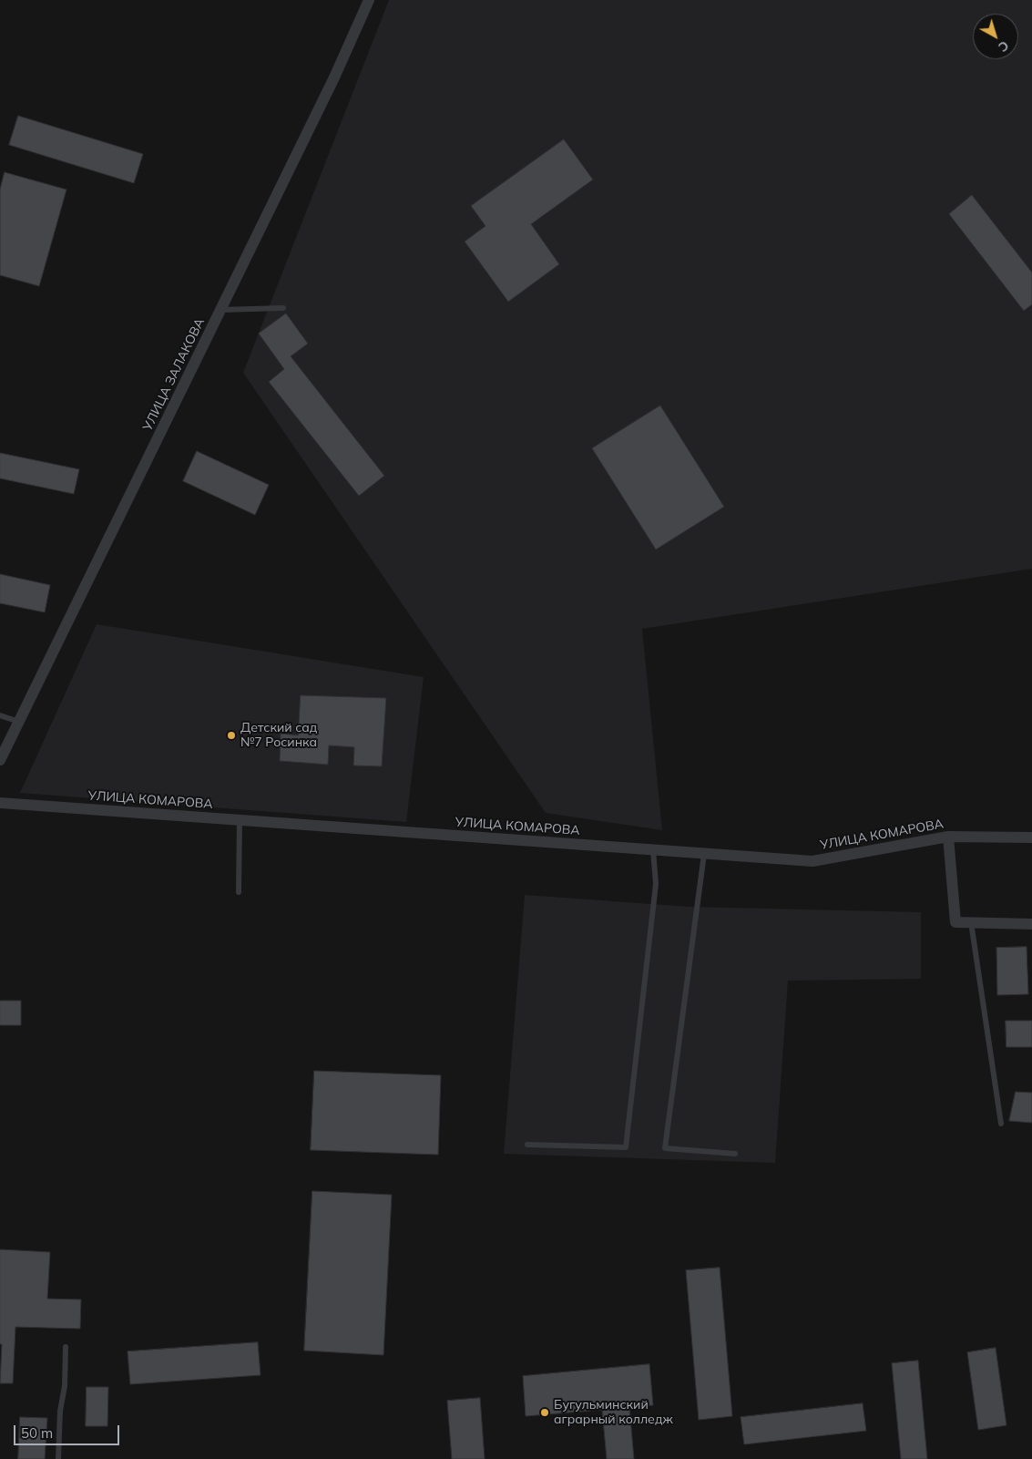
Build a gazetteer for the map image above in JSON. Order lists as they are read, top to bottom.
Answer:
{
  "streets": {
    "street": ["УЛИЦА ЗАЛАКОВА", "УЛИЦА КОМАРОВА"]
  },
  "places": ["Детский сад №7 Росинка", "Бугульминский аграрный колледж"],
  "scale_bar": "50 m",
  "north": "bottom right"
}
